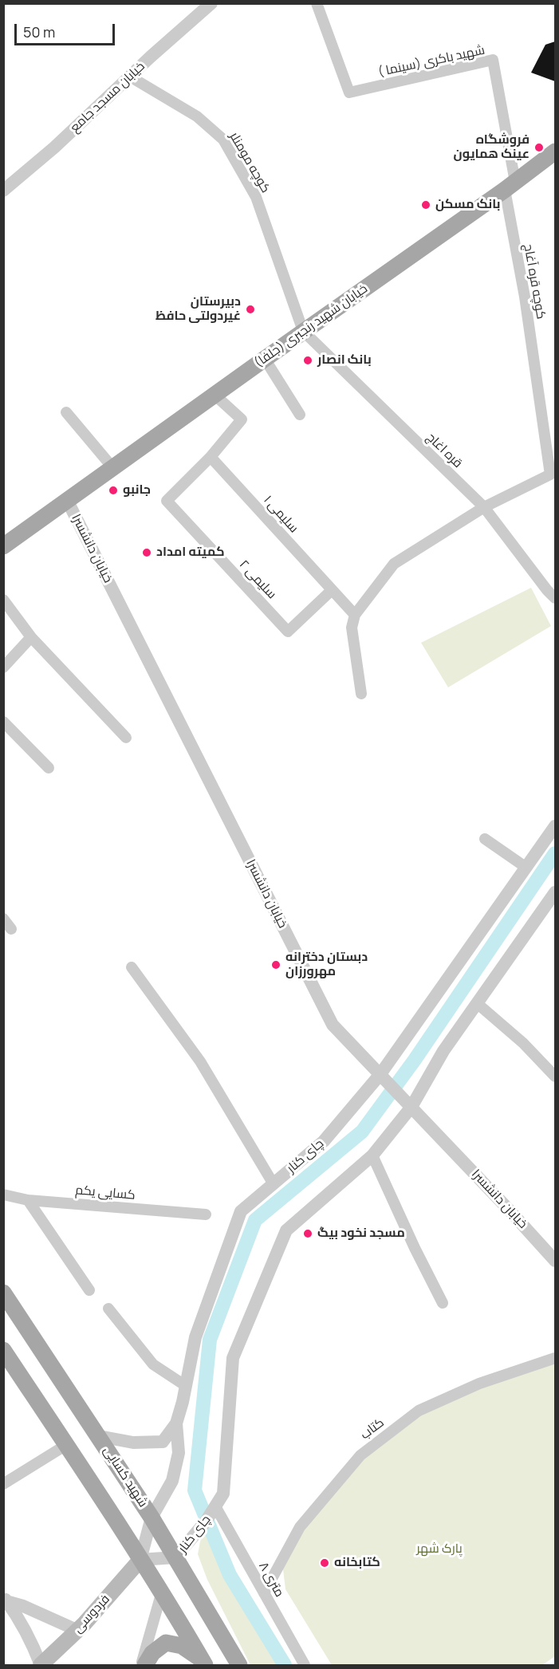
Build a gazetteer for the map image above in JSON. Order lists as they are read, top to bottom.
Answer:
{
  "streets": {
    "main road": ["خیابان شهید رنجبری (جلفا)", "شهید کسایی", "فردوسی"],
    "street": [
      "شهید باکری (سینما )",
      "خیابان مسجد جامع",
      "کوچه مومنلر",
      "کوچه قره آغاج",
      "قره اغاج",
      "سلیمی ۱",
      "خیابان دانشسرا",
      "سلیمی ۲",
      "چای کنار",
      "کسایی یکم",
      "کتاب",
      "۸ متری"
    ]
  },
  "crossings": [
    ["شهید باکری (سینما )", "کوچه قره آغاج"],
    ["شهید باکری (سینما )", "خیابان شهید رنجبری (جلفا)"],
    ["خیابان مسجد جامع", "کوچه مومنلر"],
    ["کوچه مومنلر", "خیابان شهید رنجبری (جلفا)"],
    ["کوچه مومنلر", "قره اغاج"],
    ["کوچه قره آغاج", "خیابان شهید رنجبری (جلفا)"],
    ["کوچه قره آغاج", "قره اغاج"],
    ["خیابان شهید رنجبری (جلفا)", "قره اغاج"],
    ["خیابان شهید رنجبری (جلفا)", "خیابان دانشسرا"],
    ["سلیمی ۱", "سلیمی ۲"],
    ["خیابان دانشسرا", "چای کنار"],
    ["چای کنار", "شهید کسایی"],
    ["چای کنار", "۸ متری"],
    ["چای کنار", "فردوسی"],
    ["کتاب", "۸ متری"]
  ],
  "parks": ["پارک شهر"],
  "places": [
    "فروشگاه عینک همایون",
    "بانک مسکن",
    "دبیرستان غیردولتی حافظ",
    "بانک انصار",
    "جانبو",
    "کمیته امداد",
    "دبستان دخترانه مهرورزان",
    "مسجد نخود‌ بیگ",
    "کتابخانه"
  ],
  "scale_bar": "50 m"
}
